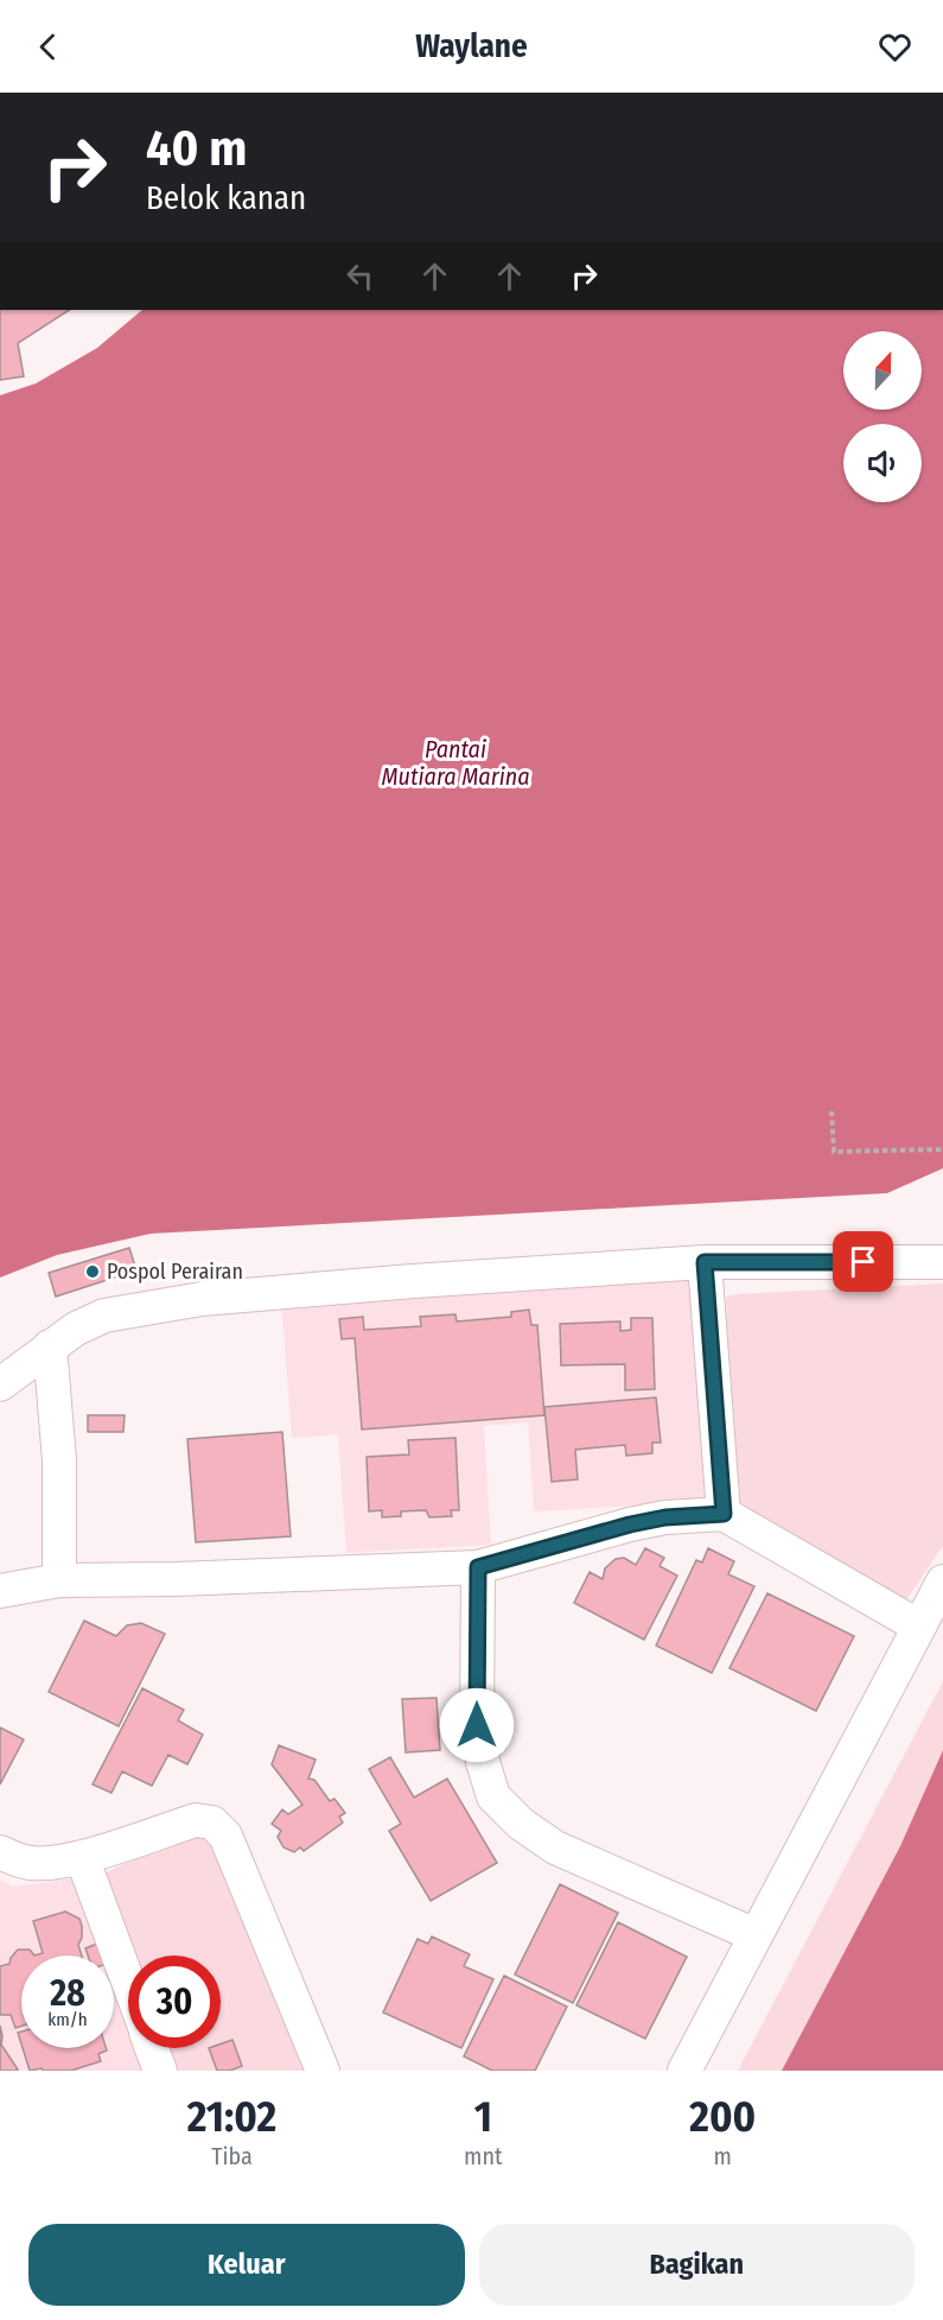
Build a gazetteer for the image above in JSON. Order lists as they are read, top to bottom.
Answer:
{
  "water": ["Pantai Mutiara Marina"],
  "places": ["Pospol Perairan"],
  "north": "top",
  "page": {
    "header": "Waylane",
    "turn": ["40 m", "Belok kanan"],
    "speed": "28 km/h",
    "limit": "30",
    "eta": [
      "21:02",
      "Tiba",
      "1",
      "mnt",
      "200",
      "m"
    ],
    "buttons": ["Keluar", "Bagikan"]
  }
}
